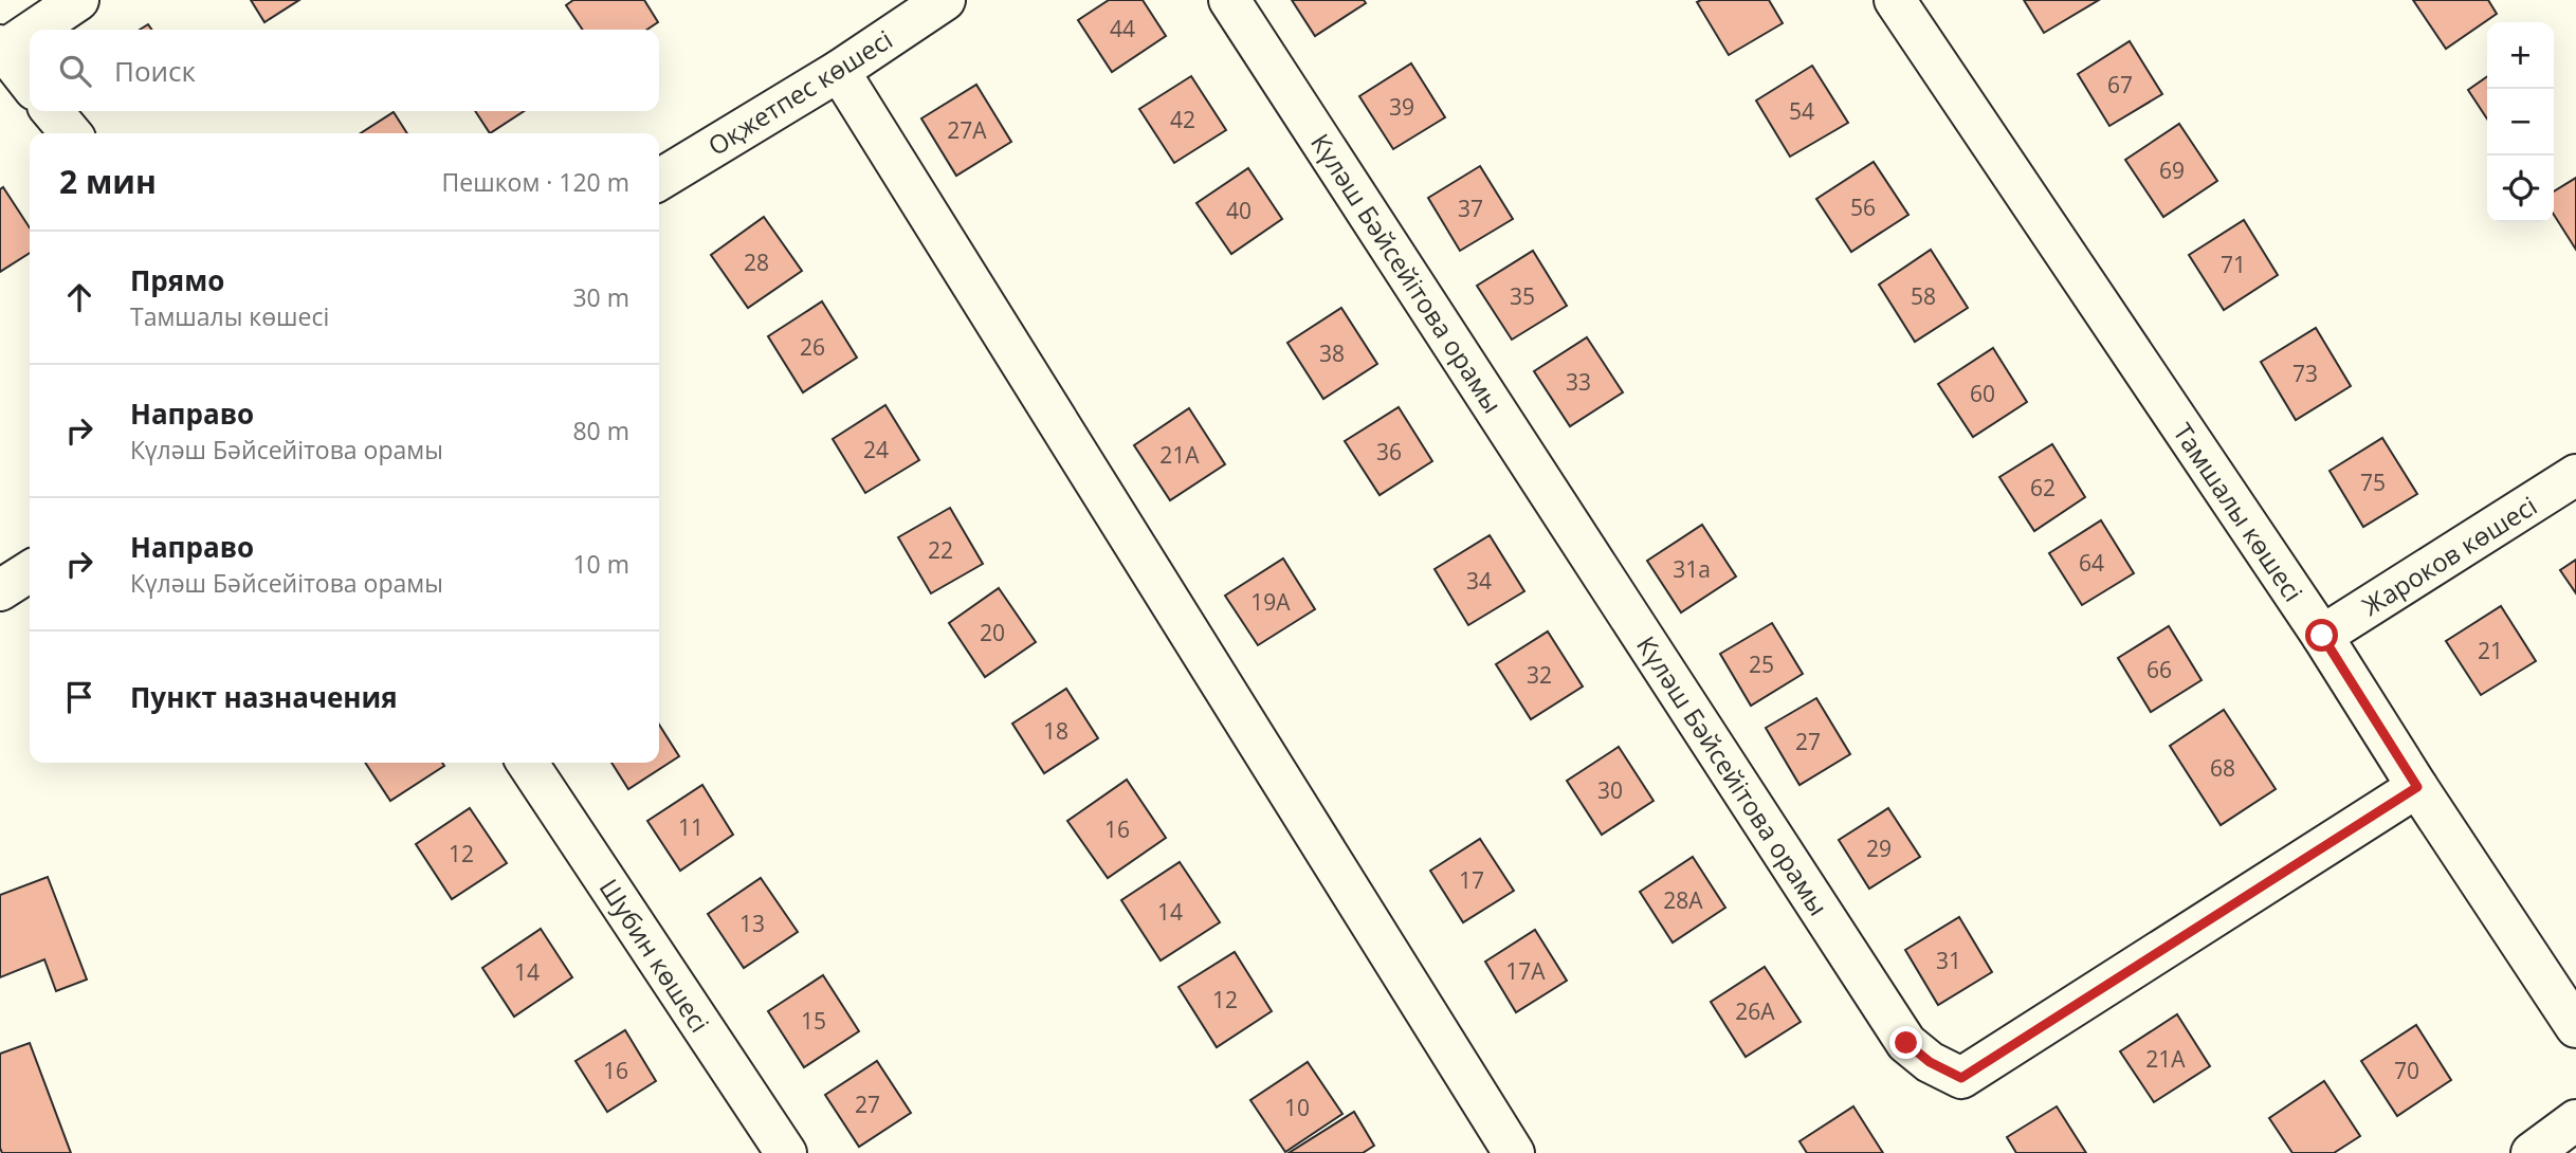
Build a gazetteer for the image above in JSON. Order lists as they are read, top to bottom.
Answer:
{
  "streets": {
    "street": [
      "Оқжетпес көшесі",
      "Күләш Бәйсейітова орамы",
      "Тамшалы көшесі",
      "Жароков көшесі",
      "Шубин көшесі"
    ]
  },
  "crossings": [
    ["Күләш Бәйсейітова орамы", "Тамшалы көшесі"],
    ["Тамшалы көшесі", "Жароков көшесі"]
  ],
  "house_numbers": [
    "44",
    "67",
    "39",
    "54",
    "42",
    "27А",
    "69",
    "56",
    "37",
    "40",
    "28",
    "71",
    "35",
    "58",
    "26",
    "38",
    "73",
    "33",
    "60",
    "24",
    "36",
    "21А",
    "75",
    "62",
    "22",
    "64",
    "31а",
    "34",
    "19А",
    "20",
    "21",
    "25",
    "66",
    "32",
    "18",
    "27",
    "68",
    "30",
    "11",
    "16",
    "29",
    "12",
    "17",
    "28А",
    "14",
    "13",
    "31",
    "17А",
    "14",
    "12",
    "26А",
    "15",
    "21А",
    "16",
    "70",
    "27",
    "10"
  ],
  "page": {
    "map_buttons": ["+", "−"],
    "search": "Поиск",
    "heading": ["2 мин", "Пешком · 120 m"],
    "list": [
      ["Прямо", "Тамшалы көшесі", "30 m"],
      ["Направо", "Күләш Бәйсейітова орамы", "80 m"],
      ["Направо", "Күләш Бәйсейітова орамы", "10 m"],
      "Пункт назначения"
    ]
  }
}
